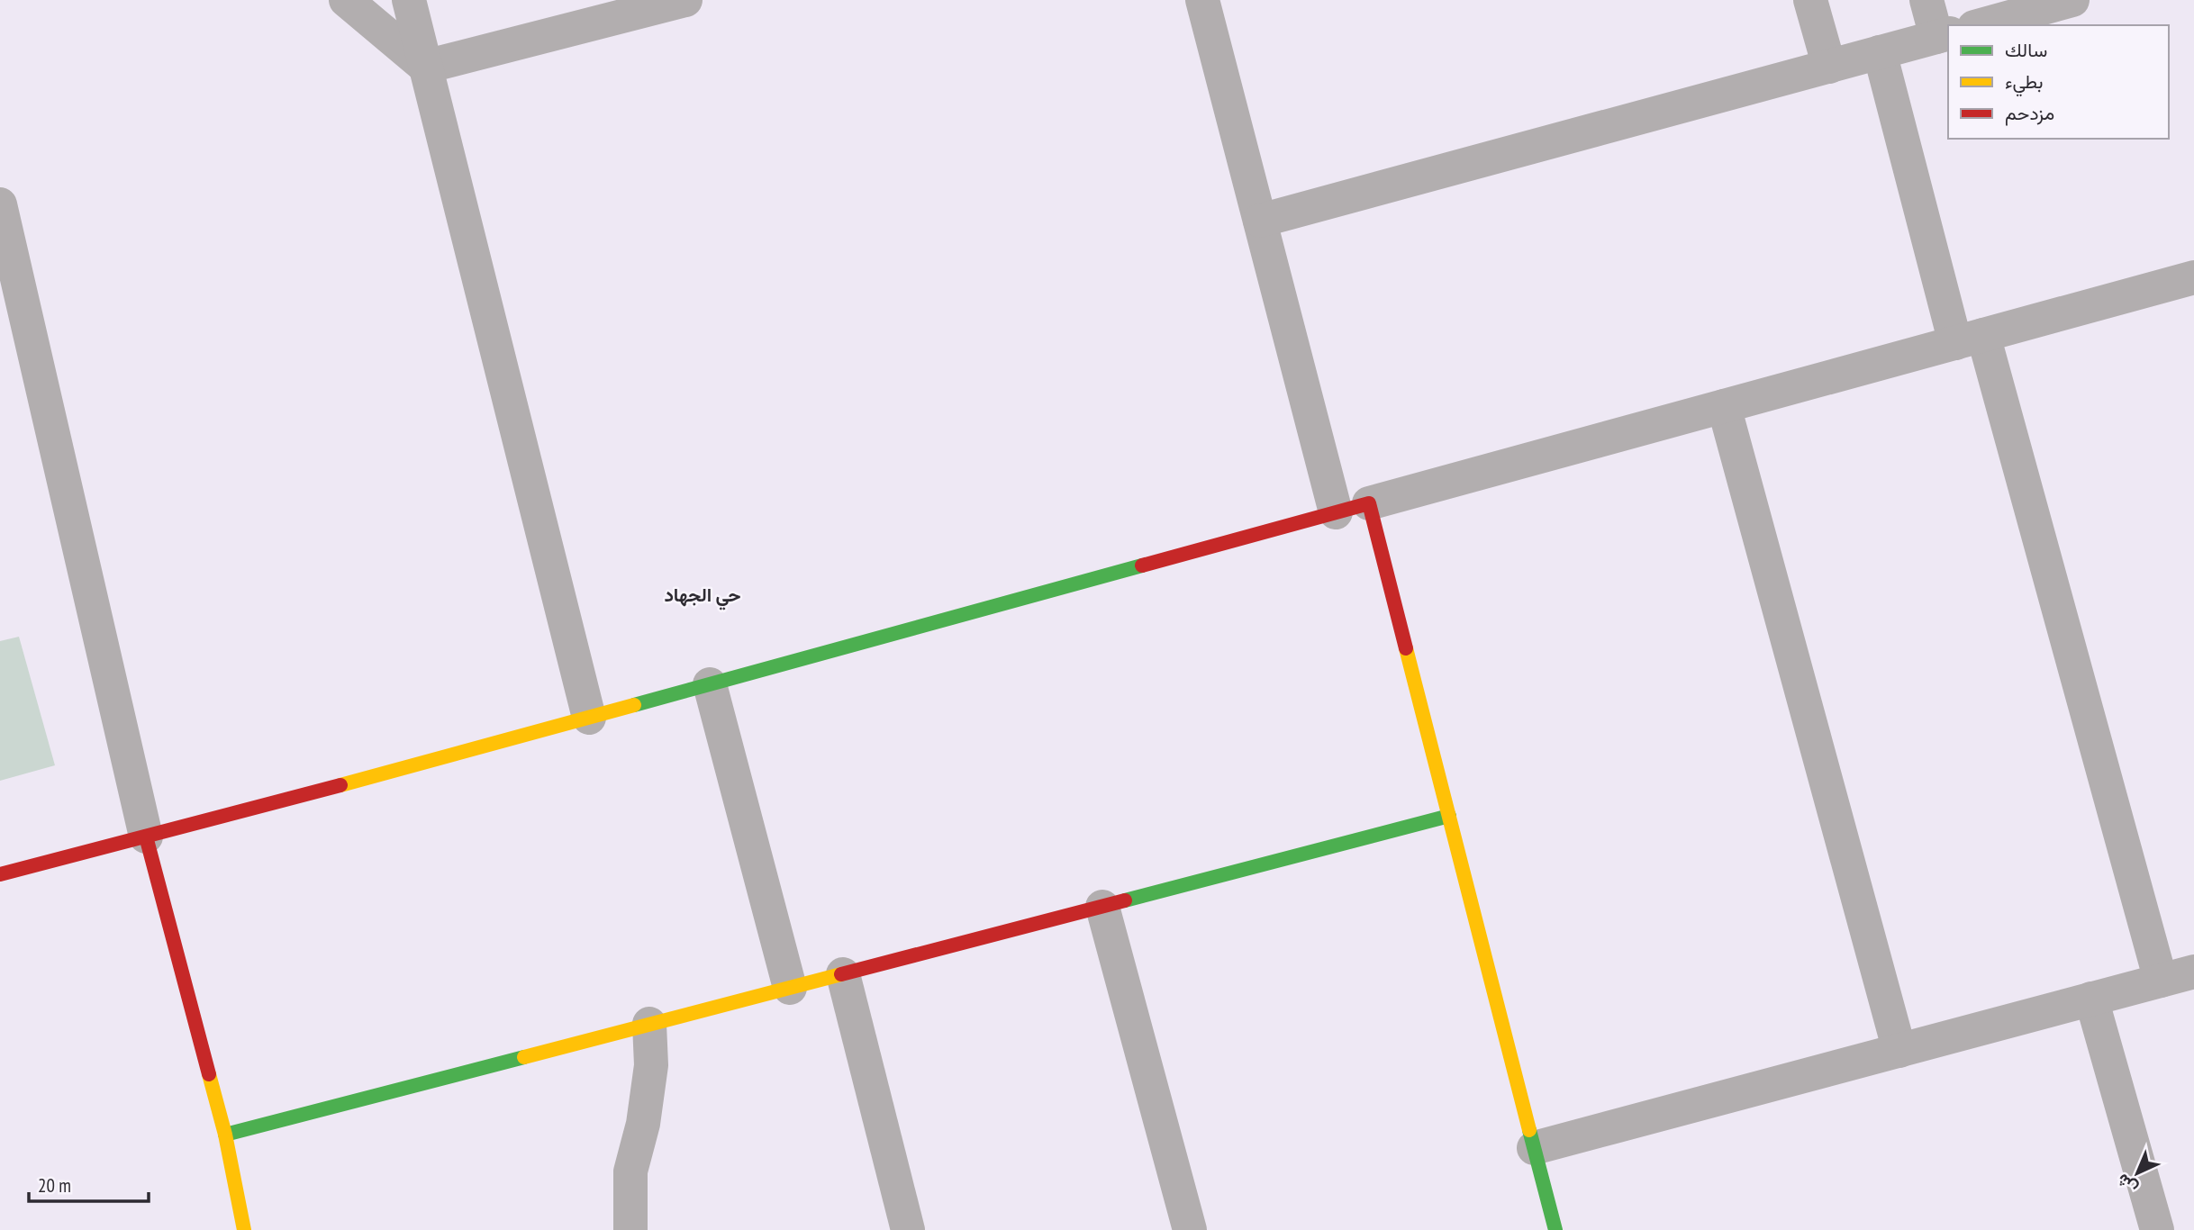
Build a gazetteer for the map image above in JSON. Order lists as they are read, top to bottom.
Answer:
{
  "districts": ["حي الجهاد"],
  "legend": ["سالك", "بطيء", "مزدحم"],
  "scale_bar": "20 m",
  "north": "bottom left"
}
